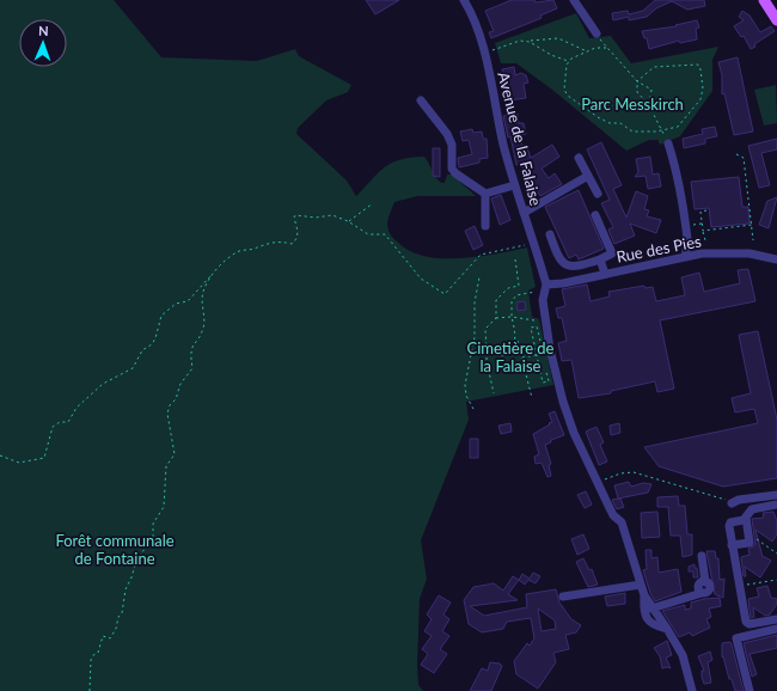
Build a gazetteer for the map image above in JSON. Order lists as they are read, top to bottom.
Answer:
{
  "streets": {
    "street": ["Avenue de la Falaise", "Rue des Pies"]
  },
  "crossings": [
    ["Avenue de la Falaise", "Rue des Pies"]
  ],
  "parks": ["Parc Messkirch", "Cimetière de la Falaise", "Forêt communale de Fontaine"],
  "north": "top"
}
